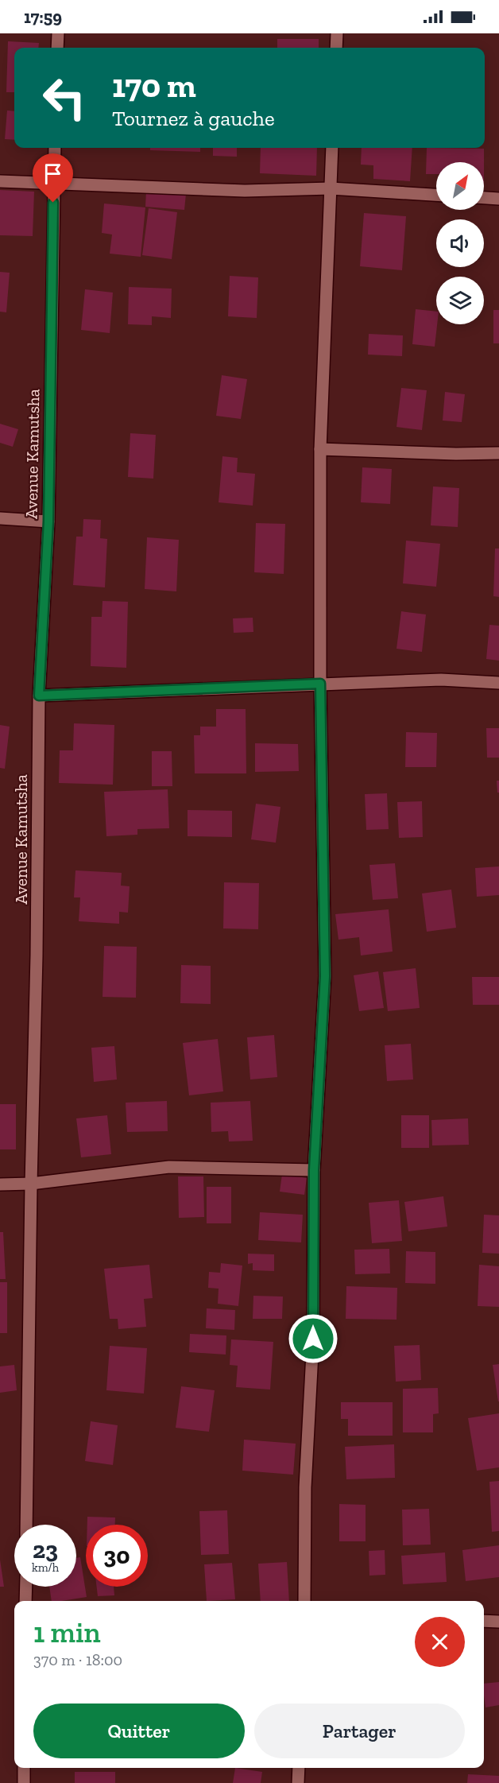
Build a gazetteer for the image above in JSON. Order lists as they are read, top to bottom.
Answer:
{
  "streets": {
    "street": ["Avenue Kamutsha"]
  },
  "north": "top right",
  "page": {
    "status": "17:59",
    "turn": ["170 m", "Tournez à gauche"],
    "speed": "23 km/h",
    "limit": "30",
    "heading": ["1 min", "370 m · 18:00"],
    "buttons": ["Quitter", "Partager"]
  }
}
